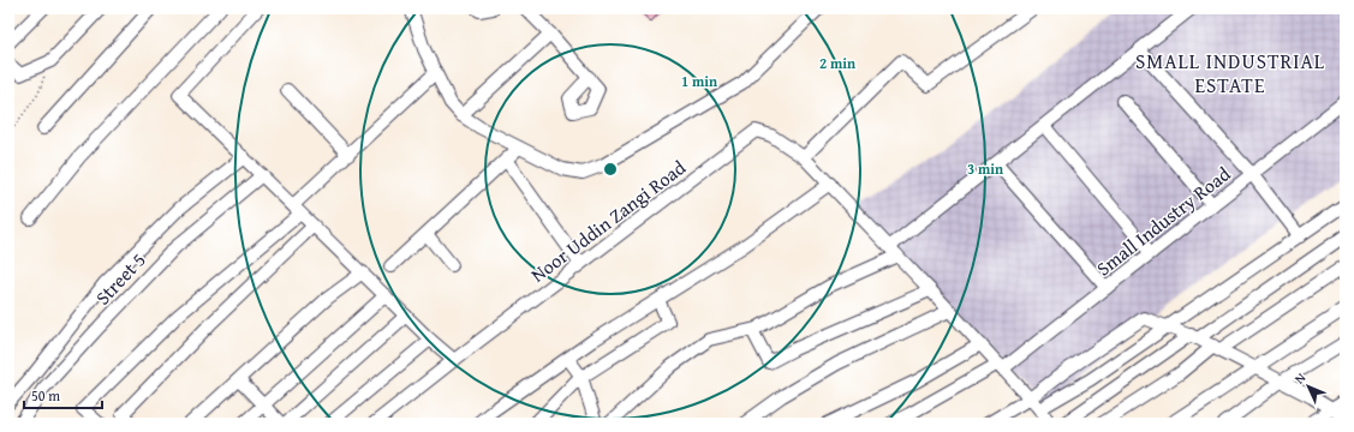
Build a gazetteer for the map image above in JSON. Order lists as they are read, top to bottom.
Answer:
{
  "streets": {
    "street": ["Noor Uddin Zangi Road", "Small Industry Road", "Street 5"]
  },
  "crossings": [
    ["Noor Uddin Zangi Road", "Small Industry Road"]
  ],
  "districts": ["SMALL INDUSTRIAL ESTATE"],
  "scale_bar": "50 m",
  "north": "top left",
  "rings": ["2 min", "1 min", "3 min"]
}
